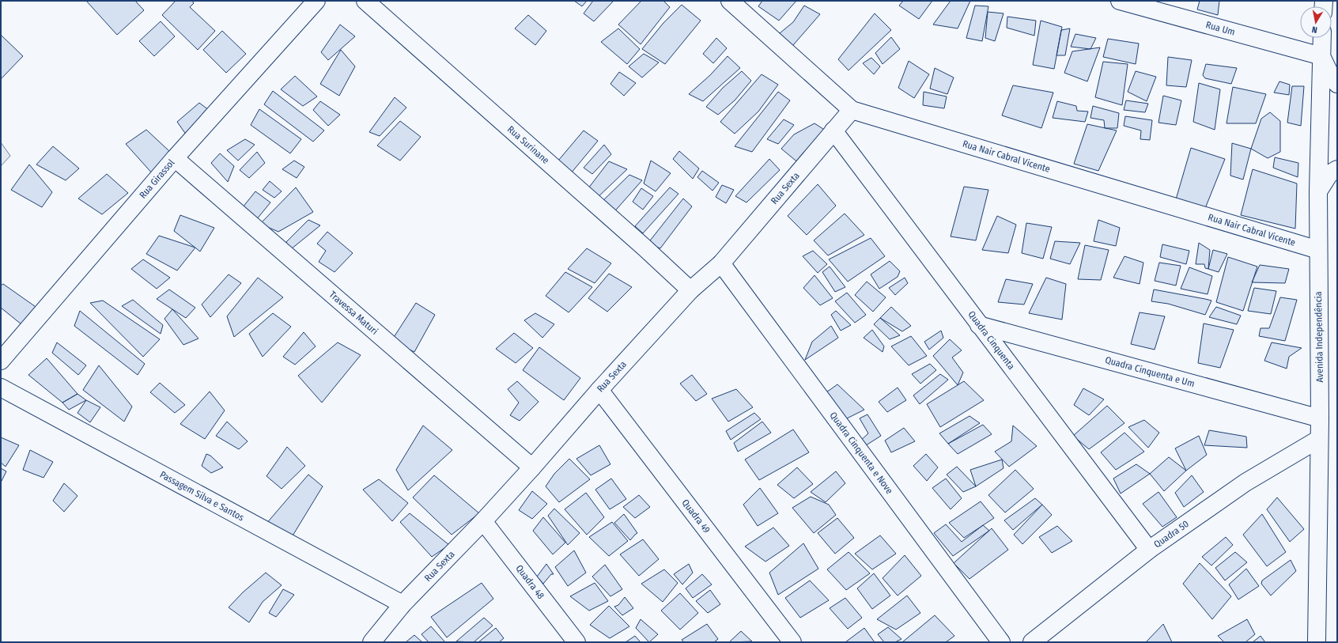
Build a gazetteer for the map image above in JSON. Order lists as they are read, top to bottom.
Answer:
{
  "streets": {
    "street": [
      "Rua Um",
      "Rua Surinane",
      "Rua Nair Cabral Vicente",
      "Rua Girassol",
      "Rua Sexta",
      "Travessa Maturi",
      "Avenida Independência",
      "Quadra Cinquenta",
      "Quadra Cinquenta e Um",
      "Quadra Cinquenta e Nove",
      "Passagem Silva e Santos",
      "Quadra 49",
      "Quadra 50",
      "Quadra 48"
    ]
  },
  "crossings": [
    ["Rua Um", "Avenida Independência"],
    ["Rua Surinane", "Rua Sexta"],
    ["Rua Nair Cabral Vicente", "Rua Sexta"],
    ["Rua Nair Cabral Vicente", "Avenida Independência"],
    ["Rua Girassol", "Travessa Maturi"],
    ["Rua Sexta", "Travessa Maturi"],
    ["Rua Sexta", "Quadra Cinquenta"],
    ["Rua Sexta", "Quadra Cinquenta e Nove"],
    ["Rua Sexta", "Passagem Silva e Santos"],
    ["Rua Sexta", "Quadra 49"],
    ["Rua Sexta", "Quadra 48"],
    ["Avenida Independência", "Quadra Cinquenta e Um"],
    ["Avenida Independência", "Quadra 50"],
    ["Quadra Cinquenta", "Quadra Cinquenta e Um"],
    ["Quadra Cinquenta", "Quadra 50"]
  ],
  "north": "bottom"
}
